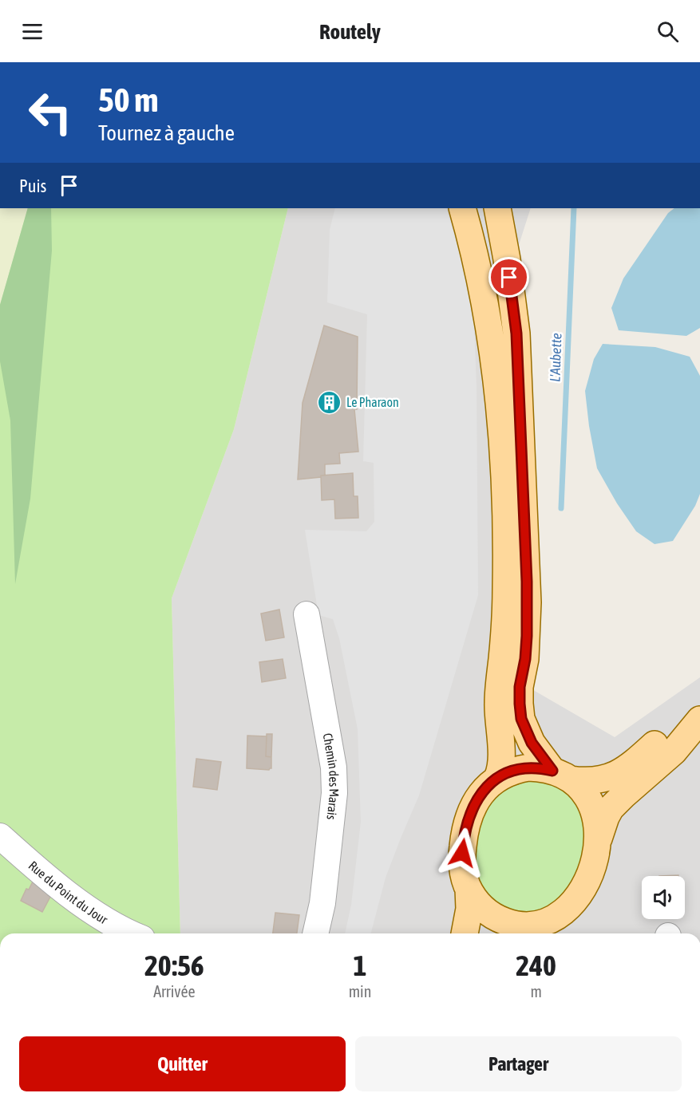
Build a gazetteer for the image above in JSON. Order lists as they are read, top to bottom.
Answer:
{
  "streets": {
    "street": ["Chemin des Marais", "Rue du Point du Jour"]
  },
  "water": ["L'Aubette"],
  "places": {
    "building": ["Le Pharaon"]
  },
  "page": {
    "header": "Routely",
    "turn": ["50 m", "Tournez à gauche"],
    "then": "Puis",
    "eta": [
      "20:56",
      "Arrivée",
      "1",
      "min",
      "240",
      "m"
    ],
    "buttons": ["Quitter", "Partager"]
  }
}
